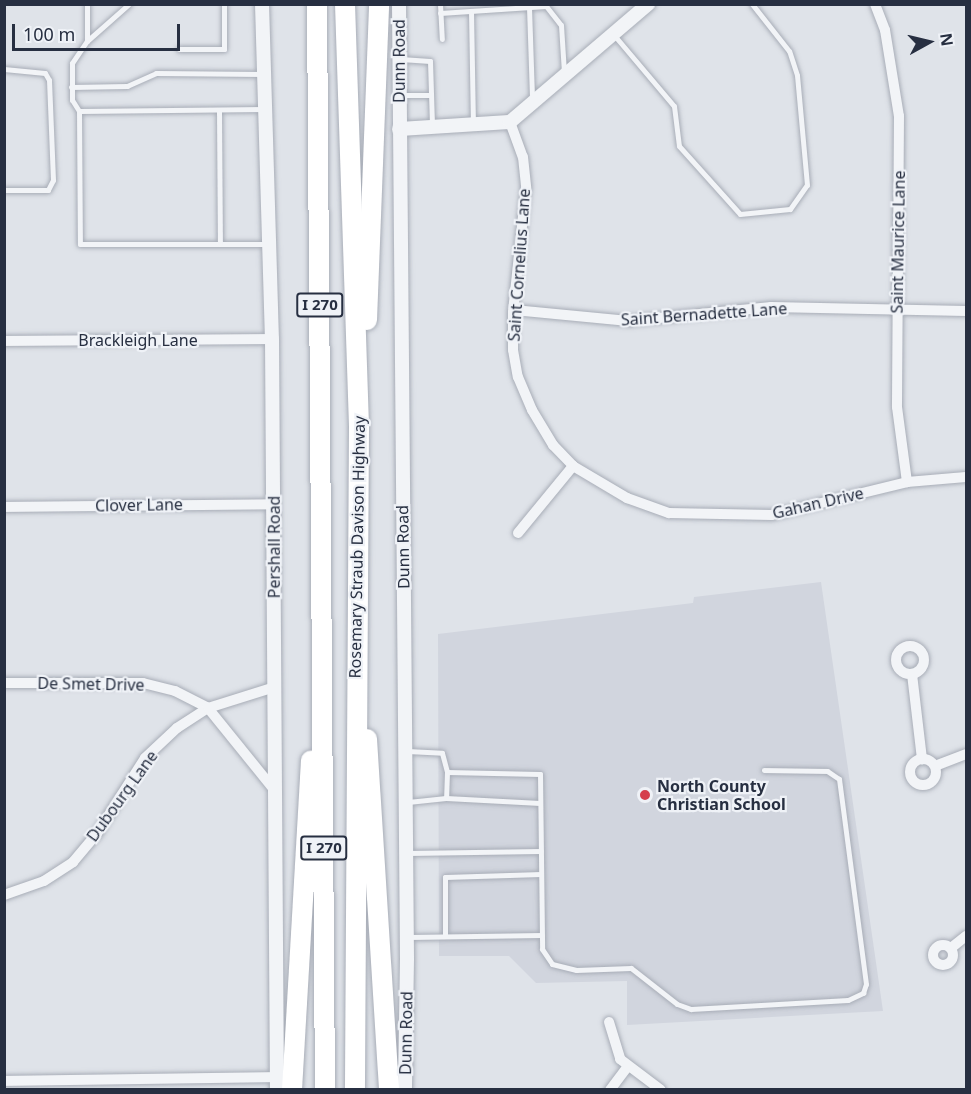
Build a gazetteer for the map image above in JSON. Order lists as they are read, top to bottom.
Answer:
{
  "streets": {
    "highway": ["I 270", "Rosemary Straub Davison Highway"],
    "street": [
      "Dunn Road",
      "Saint Maurice Lane",
      "Saint Cornelius Lane",
      "Saint Bernadette Lane",
      "Brackleigh Lane",
      "Gahan Drive",
      "Clover Lane",
      "Pershall Road",
      "De Smet Drive",
      "Dubourg Lane"
    ]
  },
  "crossings": [
    ["Saint Maurice Lane", "Saint Bernadette Lane"],
    ["Saint Maurice Lane", "Gahan Drive"],
    ["Saint Cornelius Lane", "Saint Bernadette Lane"],
    ["Saint Cornelius Lane", "Gahan Drive"],
    ["Brackleigh Lane", "Pershall Road"],
    ["Clover Lane", "Pershall Road"],
    ["Pershall Road", "De Smet Drive"],
    ["Pershall Road", "Dubourg Lane"],
    ["De Smet Drive", "Dubourg Lane"]
  ],
  "places": ["North County Christian School"],
  "scale_bar": "100 m",
  "north": "right"
}
